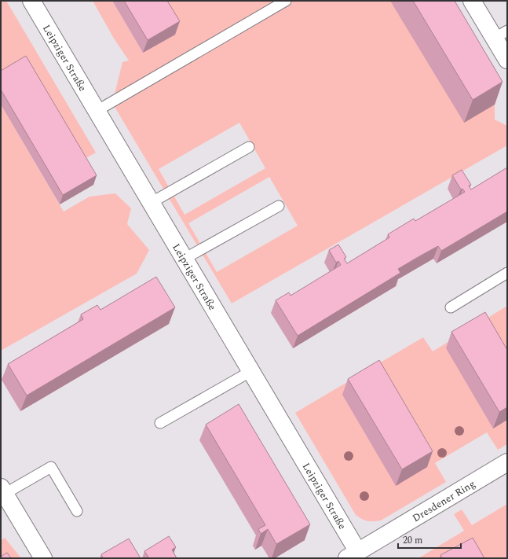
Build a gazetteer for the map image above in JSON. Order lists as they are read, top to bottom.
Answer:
{
  "streets": {
    "street": ["Leipziger Straße", "Dresdener Ring"]
  },
  "crossings": [
    ["Leipziger Straße", "Dresdener Ring"]
  ],
  "scale_bar": "20 m"
}
